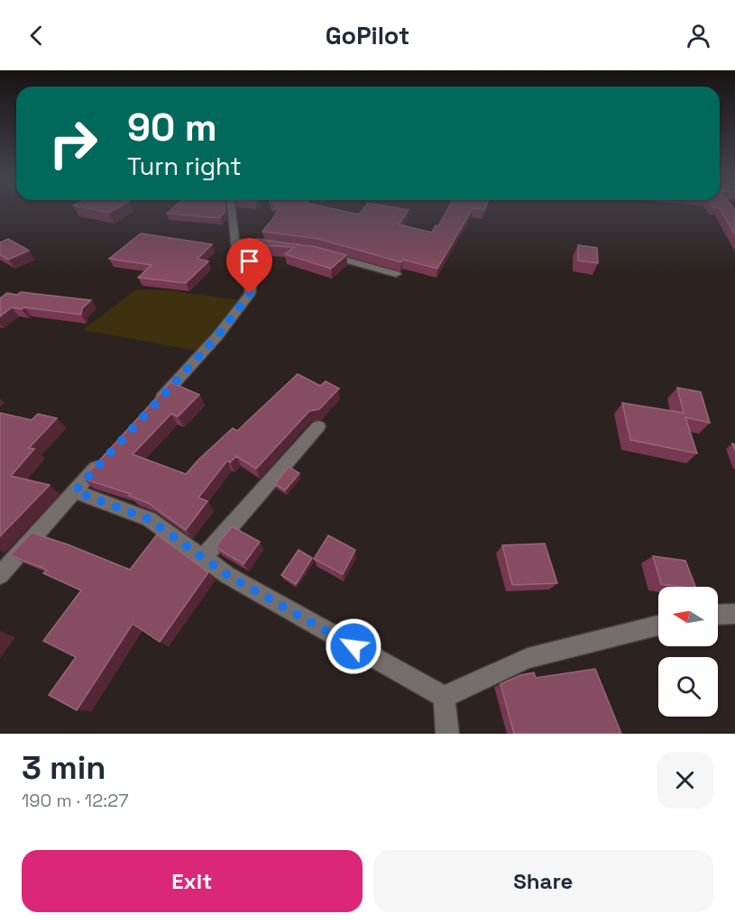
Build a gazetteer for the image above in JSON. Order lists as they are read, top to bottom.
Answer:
{
  "north": "left",
  "page": {
    "header": "GoPilot",
    "turn": ["90 m", "Turn right"],
    "heading": ["3 min", "190 m · 12:27"],
    "buttons": ["Exit", "Share"]
  }
}
